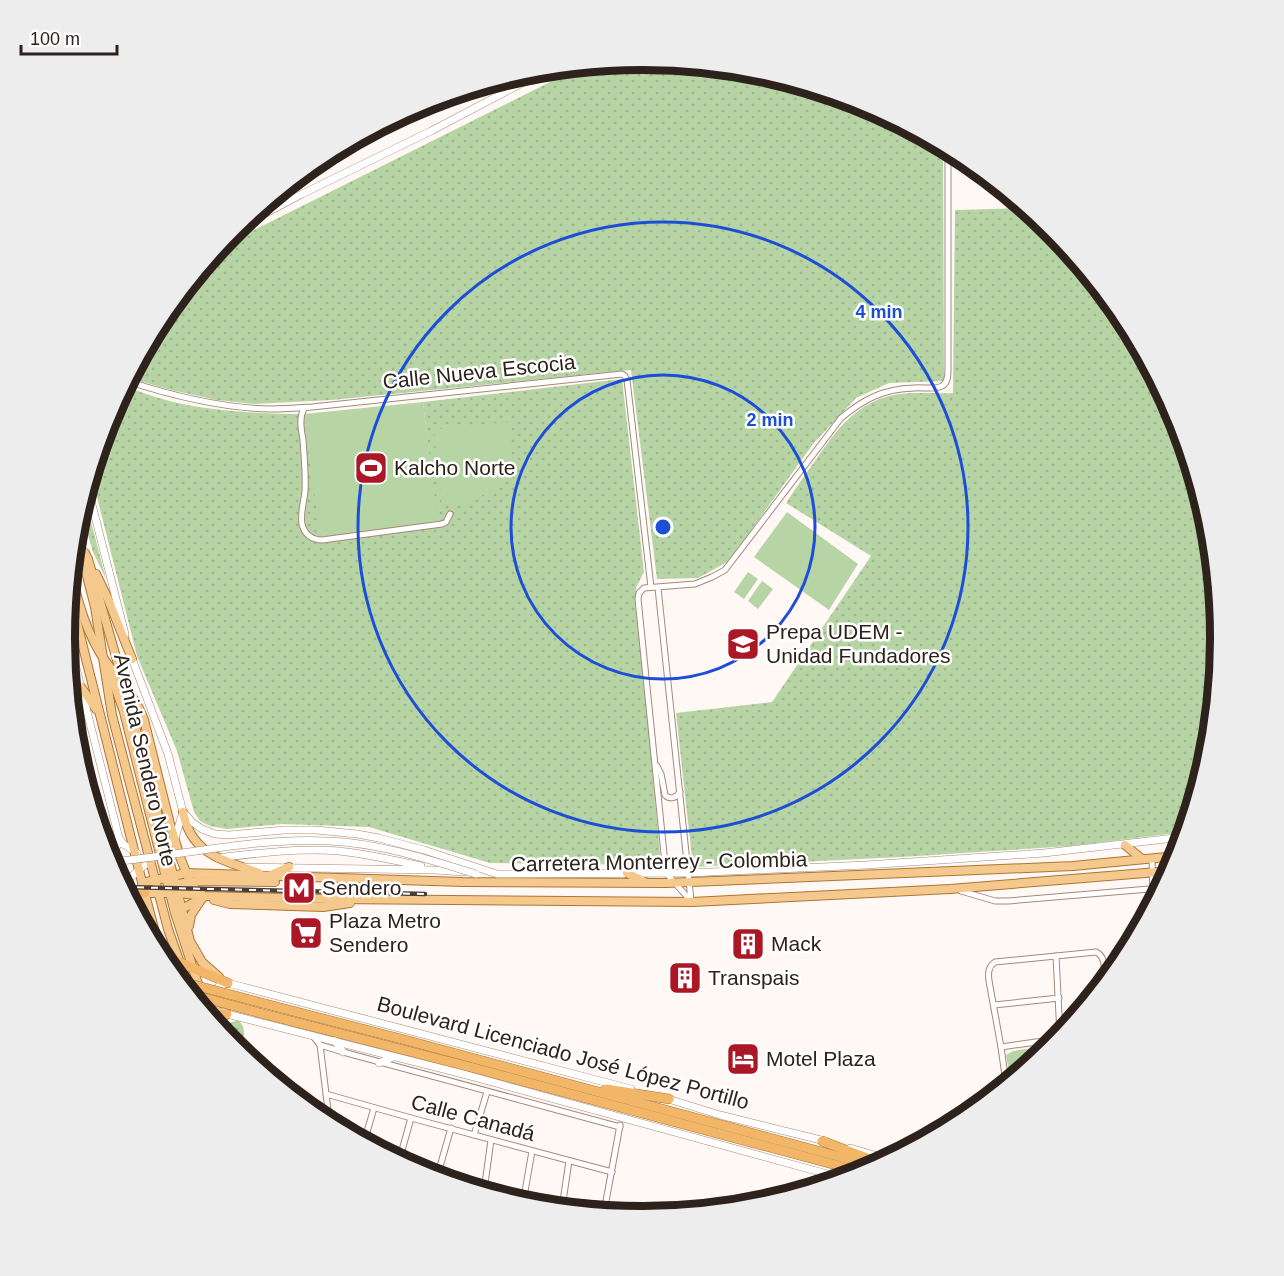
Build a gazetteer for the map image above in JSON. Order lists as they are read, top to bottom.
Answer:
{
  "streets": {
    "highway": ["Boulevard Licenciado José López Portillo"],
    "main road": ["Avenida Sendero Norte", "Carretera Monterrey - Colombia"],
    "street": ["Calle Nueva Escocia", "Calle Canadá"]
  },
  "crossings": [
    ["Avenida Sendero Norte", "Carretera Monterrey - Colombia"]
  ],
  "places": {
    "sports": ["Kalcho Norte"],
    "school or university": ["Prepa UDEM - Unidad Fundadores"],
    "metro station": ["Sendero"],
    "supermarket": ["Plaza Metro Sendero"],
    "building": ["Mack", "Transpais"],
    "hotel": ["Motel Plaza"]
  },
  "scale_bar": "100 m",
  "rings": ["4 min", "2 min"]
}
